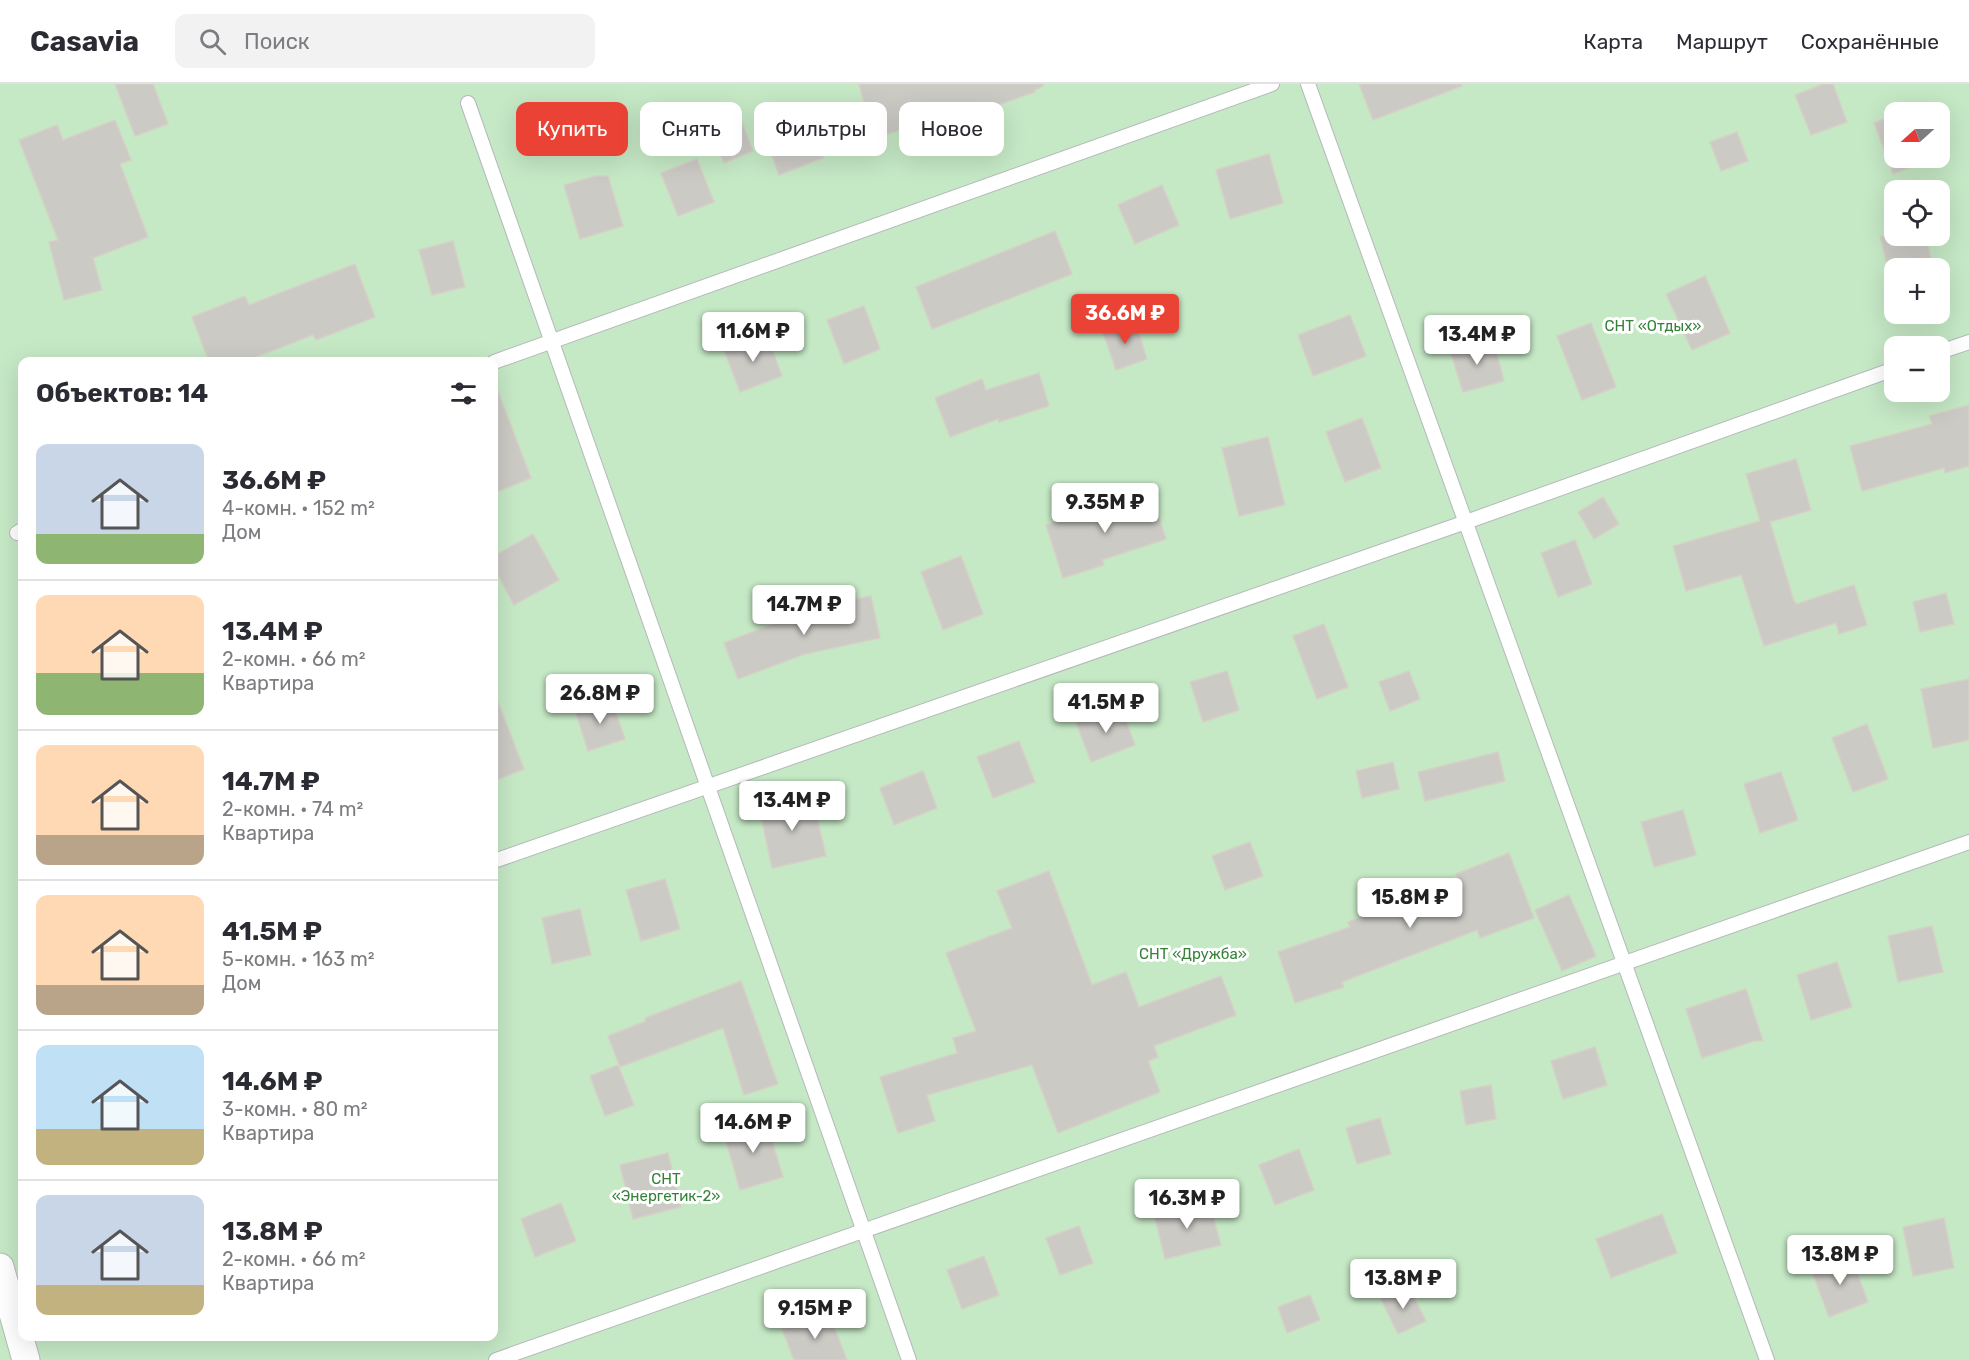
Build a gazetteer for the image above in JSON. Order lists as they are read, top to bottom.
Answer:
{
  "parks": ["СНТ «Отдых»", "СНТ «Дружба»", "СНТ «Энергетик-2»"],
  "north": "left",
  "page": {
    "header": "Casavia",
    "search": "Поиск",
    "nav": ["Карта", "Маршрут", "Сохранённые"],
    "map_buttons": ["+", "−"],
    "chip": [
      "Купить",
      "Снять",
      "Фильтры",
      "Новое"
    ],
    "price": [
      "36.6M ₽",
      "11.6M ₽",
      "13.4M ₽",
      "9.35M ₽",
      "14.7M ₽",
      "26.8M ₽",
      "41.5M ₽",
      "13.4M ₽",
      "15.8M ₽",
      "14.6M ₽",
      "16.3M ₽",
      "13.8M ₽",
      "13.8M ₽",
      "9.15M ₽"
    ],
    "heading": "Объектов: 14",
    "list": [
      {
        "name": "36.6M ₽",
        "note": "4-комн. · 152 m² · Дом"
      },
      {
        "name": "13.4M ₽",
        "note": "2-комн. · 66 m² · Квартира"
      },
      {
        "name": "14.7M ₽",
        "note": "2-комн. · 74 m² · Квартира"
      },
      {
        "name": "41.5M ₽",
        "note": "5-комн. · 163 m² · Дом"
      },
      {
        "name": "14.6M ₽",
        "note": "3-комн. · 80 m² · Квартира"
      },
      {
        "name": "13.8M ₽",
        "note": "2-комн. · 66 m² · Квартира"
      }
    ]
  }
}
